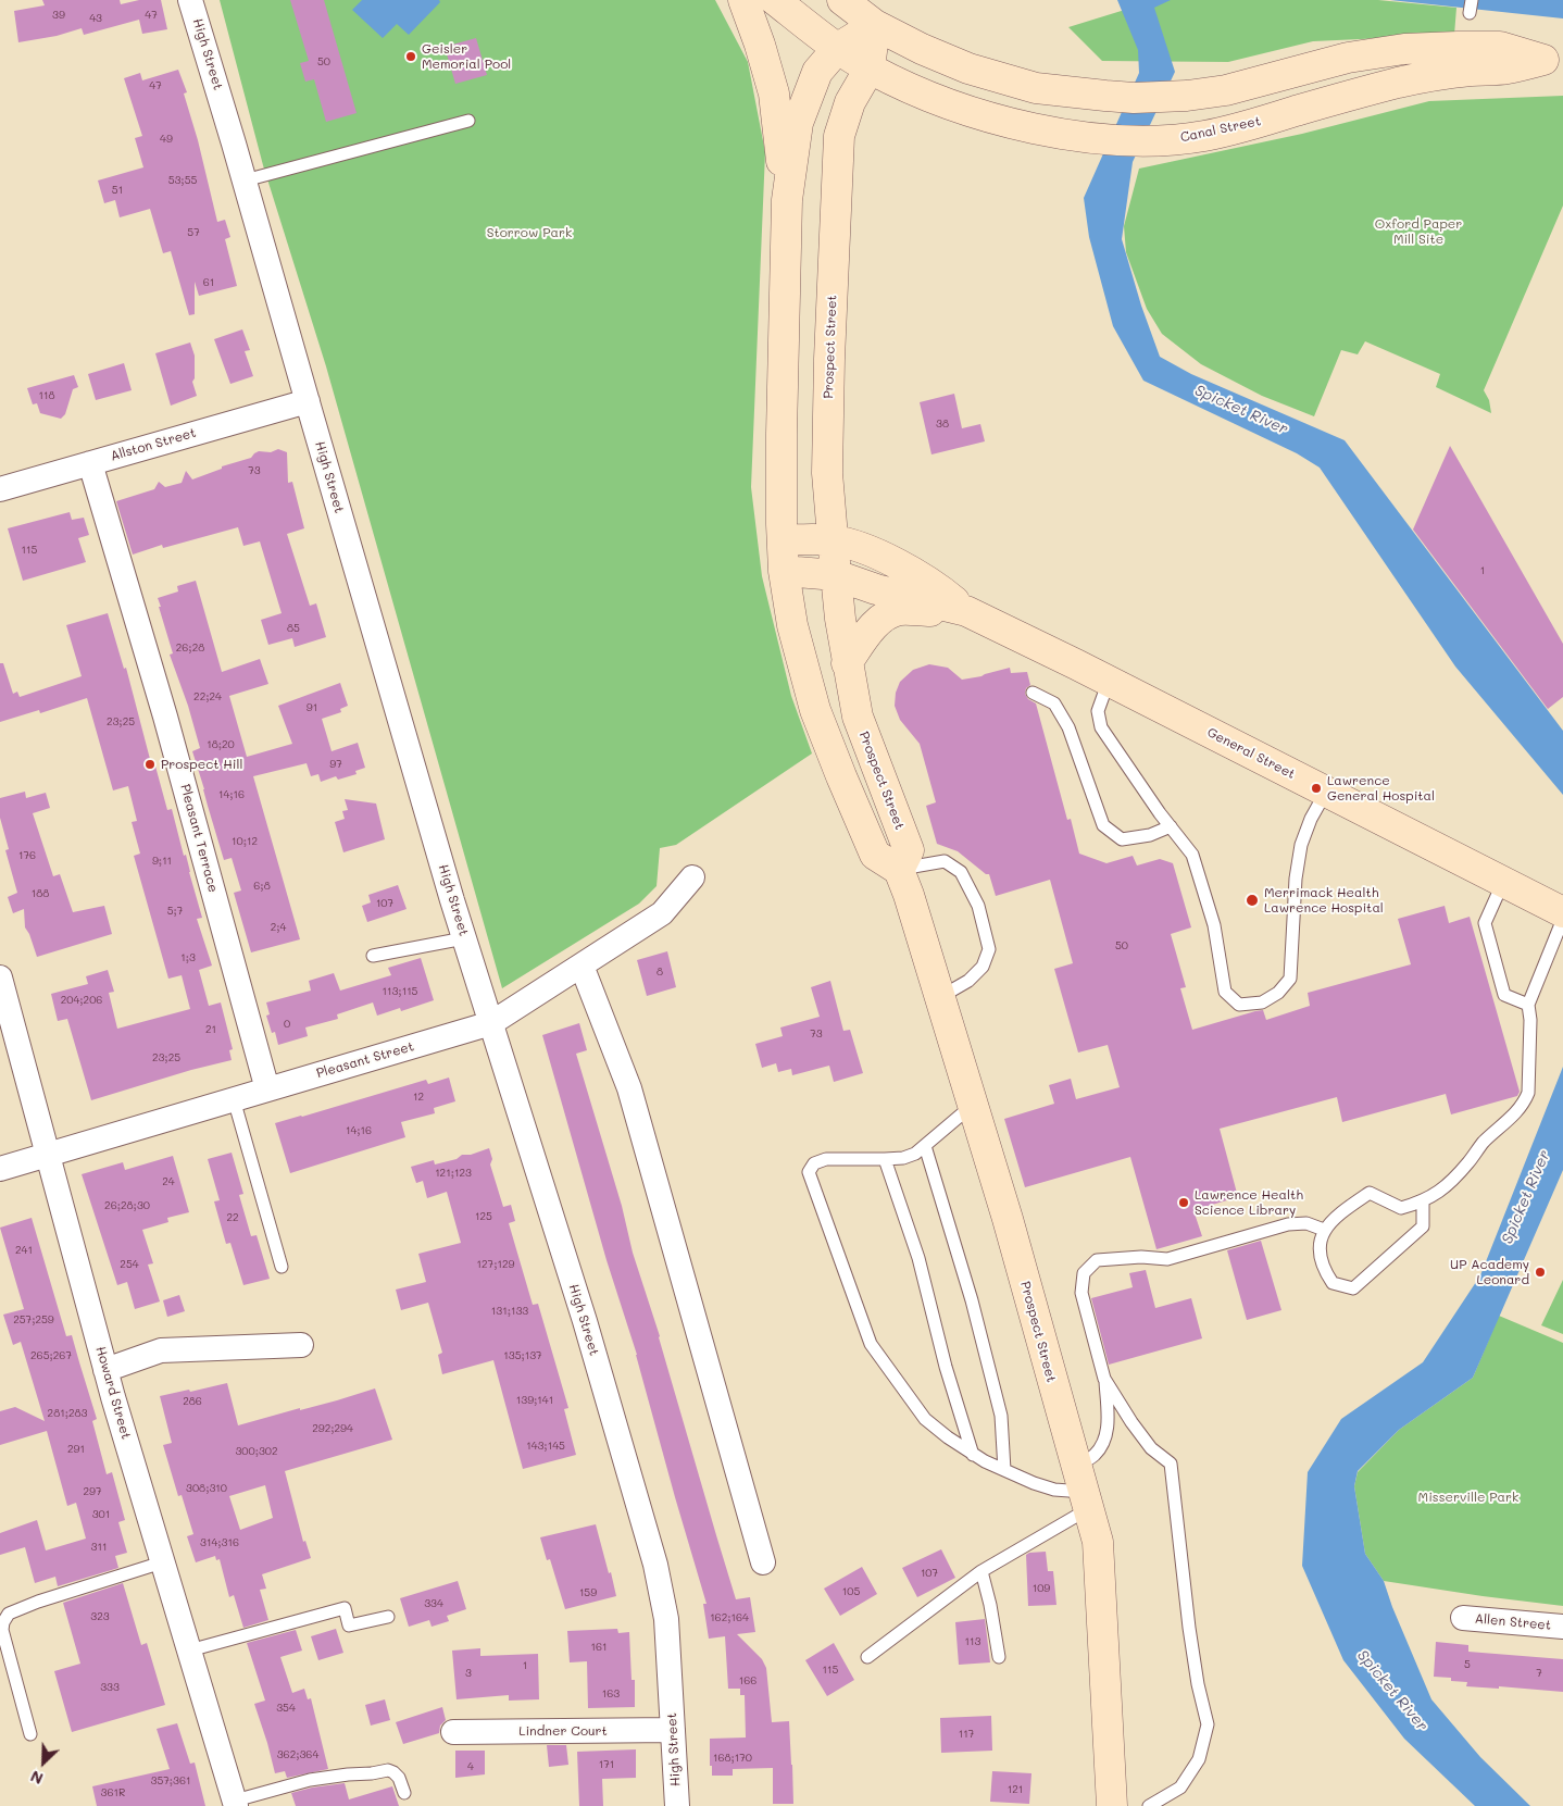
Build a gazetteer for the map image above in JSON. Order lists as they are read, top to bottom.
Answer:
{
  "streets": {
    "main road": ["Canal Street", "Prospect Street", "General Street"],
    "street": [
      "High Street",
      "Allston Street",
      "Pleasant Terrace",
      "Pleasant Street",
      "Howard Street",
      "Allen Street",
      "Lindner Court"
    ]
  },
  "crossings": [
    ["High Street", "Allston Street"],
    ["High Street", "Pleasant Street"],
    ["High Street", "Lindner Court"],
    ["Canal Street", "Prospect Street"],
    ["Prospect Street", "General Street"],
    ["Allston Street", "Pleasant Terrace"],
    ["Pleasant Terrace", "Pleasant Street"],
    ["Pleasant Street", "Howard Street"]
  ],
  "water": ["Spicket River"],
  "parks": ["Oxford Paper Mill Site", "Storrow Park", "Misserville Park"],
  "places": [
    "Geisler Memorial Pool",
    "Prospect Hill",
    "Lawrence General Hospital",
    "Merrimack Health Lawrence Hospital",
    "Lawrence Health Science Library",
    "UP Academy Leonard"
  ],
  "house_numbers": [
    "39",
    "47",
    "43",
    "50",
    "47",
    "49",
    "53;55",
    "51",
    "57",
    "61",
    "118",
    "38",
    "73",
    "115",
    "1",
    "85",
    "26;28",
    "22;24",
    "91",
    "23;25",
    "18;20",
    "97",
    "14;16",
    "10;12",
    "176",
    "9;11",
    "6;8",
    "188",
    "107",
    "5;7",
    "2;4",
    "50",
    "1;3",
    "8",
    "113;115",
    "204;206",
    "0",
    "21",
    "73",
    "23;25",
    "12",
    "14;16",
    "121;123",
    "24",
    "26;28;30",
    "125",
    "22",
    "241",
    "254",
    "127;129",
    "131;133",
    "257;259",
    "265;267",
    "135;137",
    "139;141",
    "286",
    "281;283",
    "292;294",
    "143;145",
    "291",
    "300;302",
    "308;310",
    "297",
    "301",
    "314;316",
    "311",
    "107",
    "109",
    "105",
    "159",
    "334",
    "323",
    "162;164",
    "113",
    "161",
    "5",
    "1",
    "115",
    "3",
    "7",
    "166",
    "333",
    "163",
    "354",
    "117",
    "362;364",
    "168;170",
    "171",
    "4",
    "357;361",
    "121",
    "361R"
  ],
  "north": "bottom left"
}
